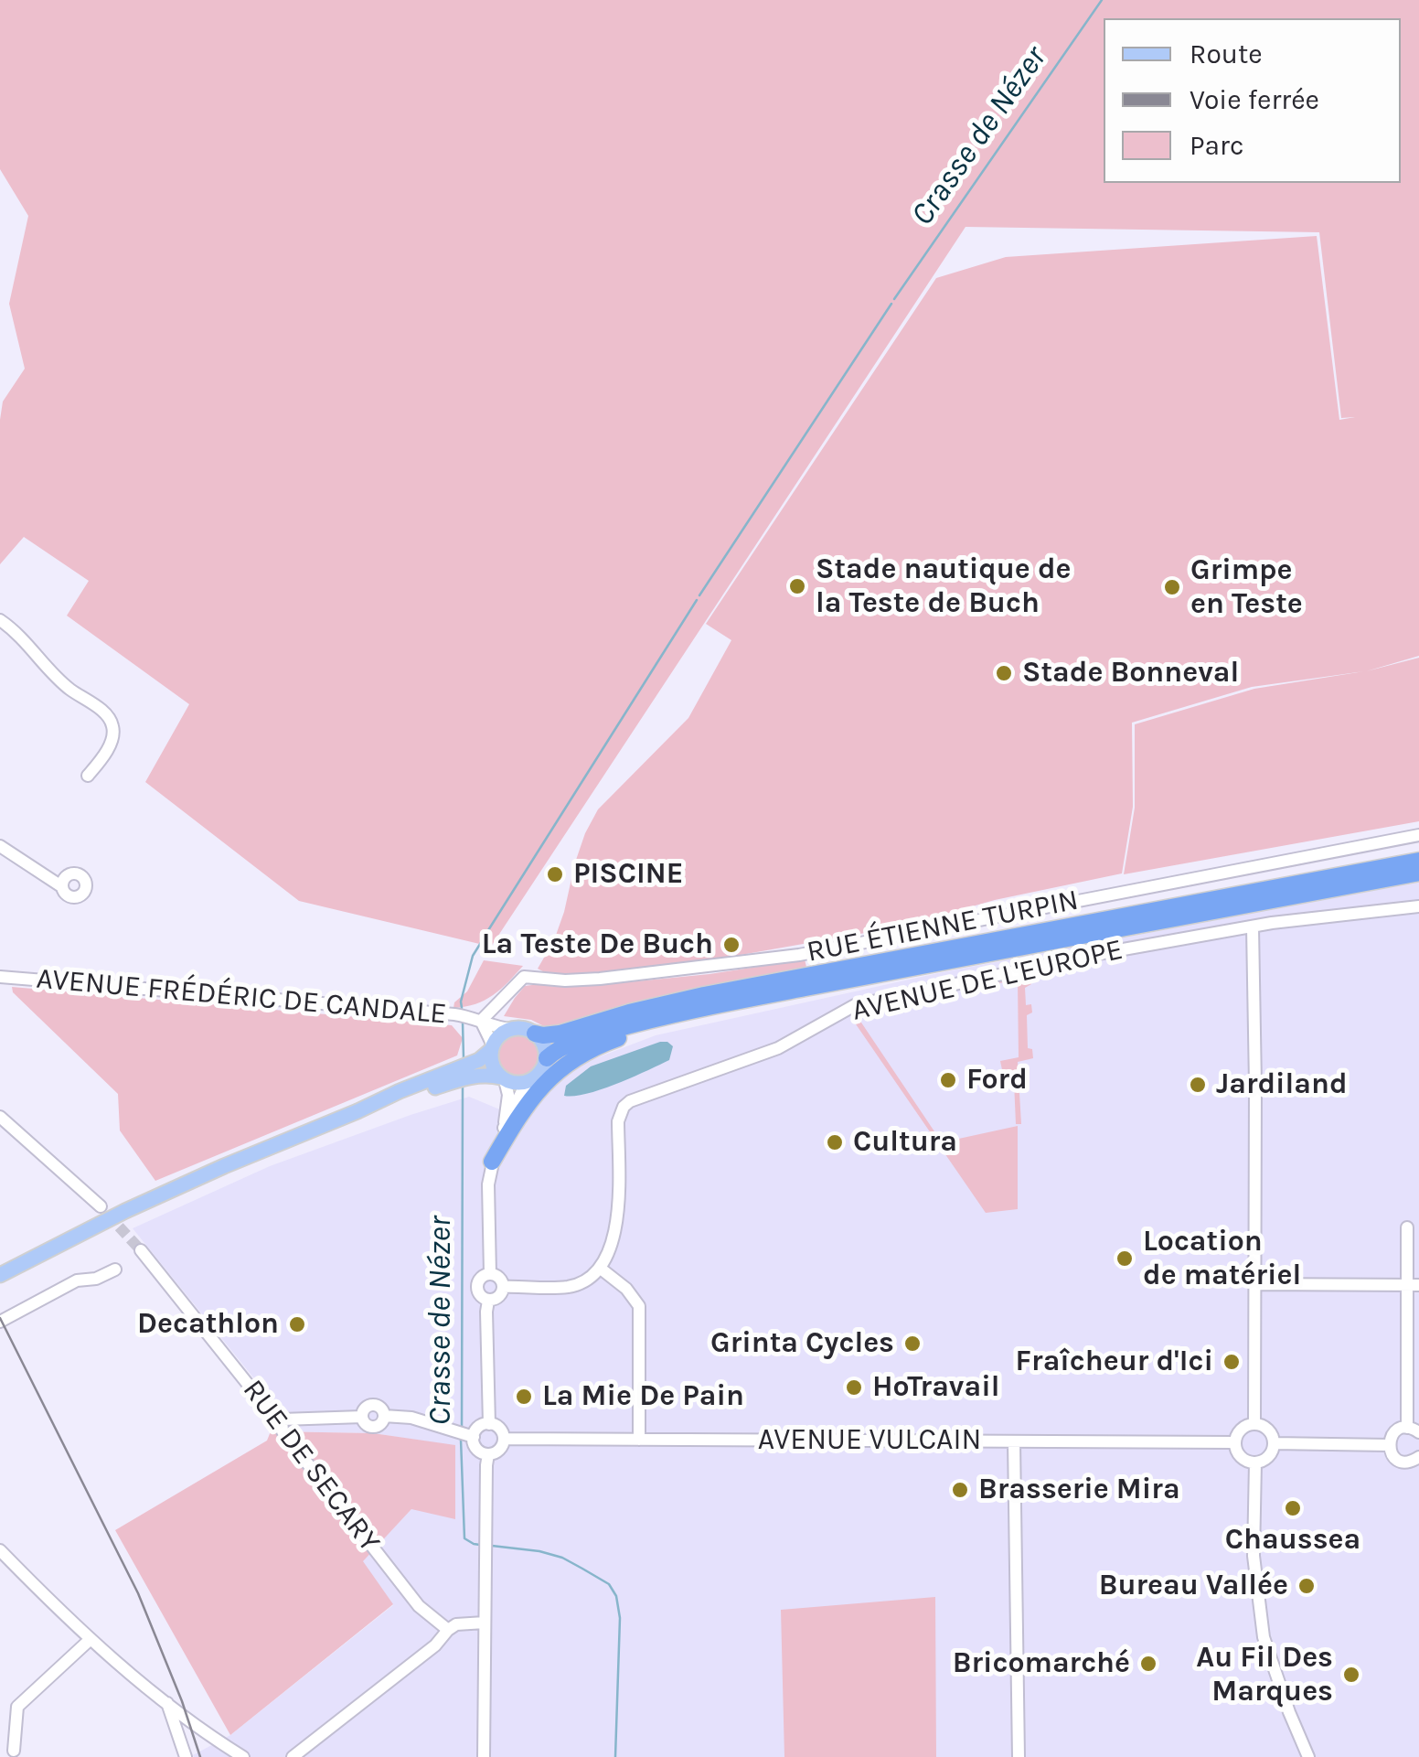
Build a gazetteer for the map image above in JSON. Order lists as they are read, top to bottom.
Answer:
{
  "streets": {
    "street": [
      "RUE ÉTIENNE TURPIN",
      "AVENUE DE L'EUROPE",
      "AVENUE FRÉDÉRIC DE CANDALE",
      "AVENUE VULCAIN",
      "RUE DE SECARY"
    ]
  },
  "crossings": [
    ["RUE ÉTIENNE TURPIN", "AVENUE FRÉDÉRIC DE CANDALE"]
  ],
  "water": ["Crasse de Nézer"],
  "places": [
    "Stade nautique de la Teste de Buch",
    "Grimpe en Teste",
    "Stade Bonneval",
    "PISCINE",
    "La Teste De Buch",
    "Ford",
    "Jardiland",
    "Cultura",
    "Location de matériel",
    "Decathlon",
    "Grinta Cycles",
    "Fraîcheur d'Ici",
    "HoTravail",
    "La Mie De Pain",
    "Brasserie Mira",
    "Chaussea",
    "Bureau Vallée",
    "Bricomarché",
    "Au Fil Des Marques"
  ],
  "legend": ["Route", "Voie ferrée", "Parc"]
}
